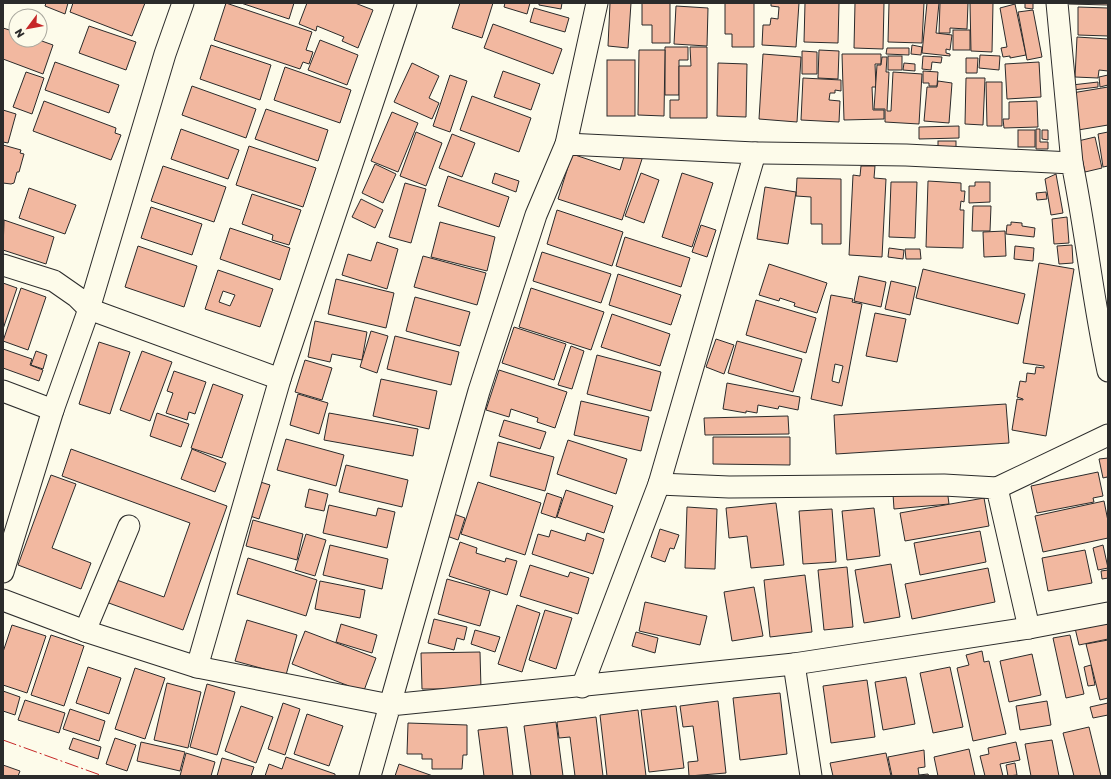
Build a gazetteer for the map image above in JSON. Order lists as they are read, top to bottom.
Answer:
{
  "north": "bottom left"
}
